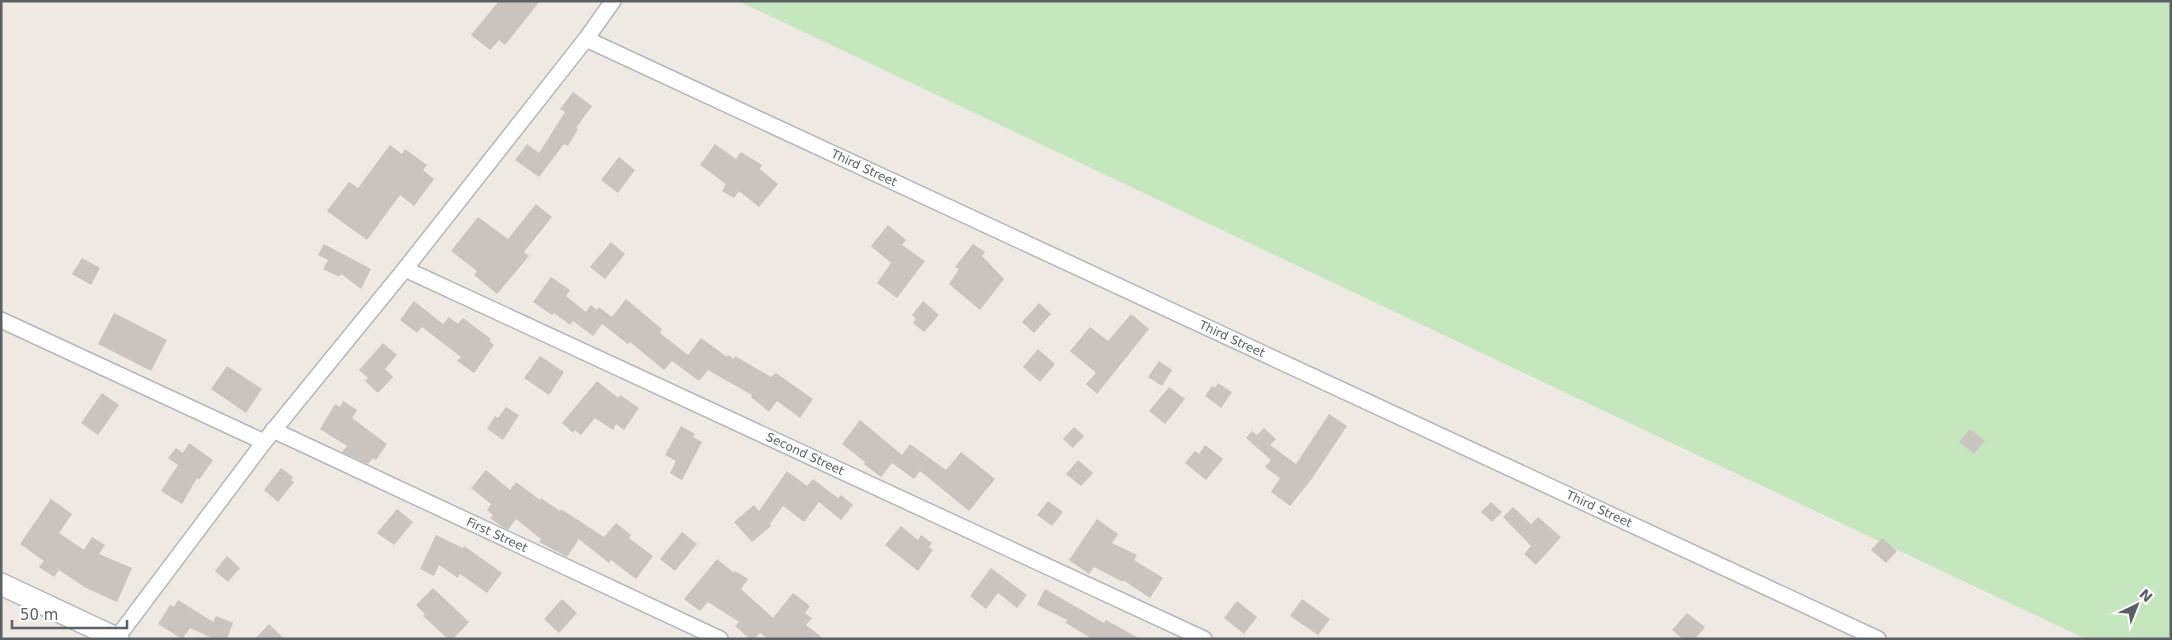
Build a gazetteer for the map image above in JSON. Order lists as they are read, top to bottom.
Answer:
{
  "streets": {
    "street": ["Third Street", "Second Street", "First Street"]
  },
  "scale_bar": "50 m",
  "north": "top right"
}
